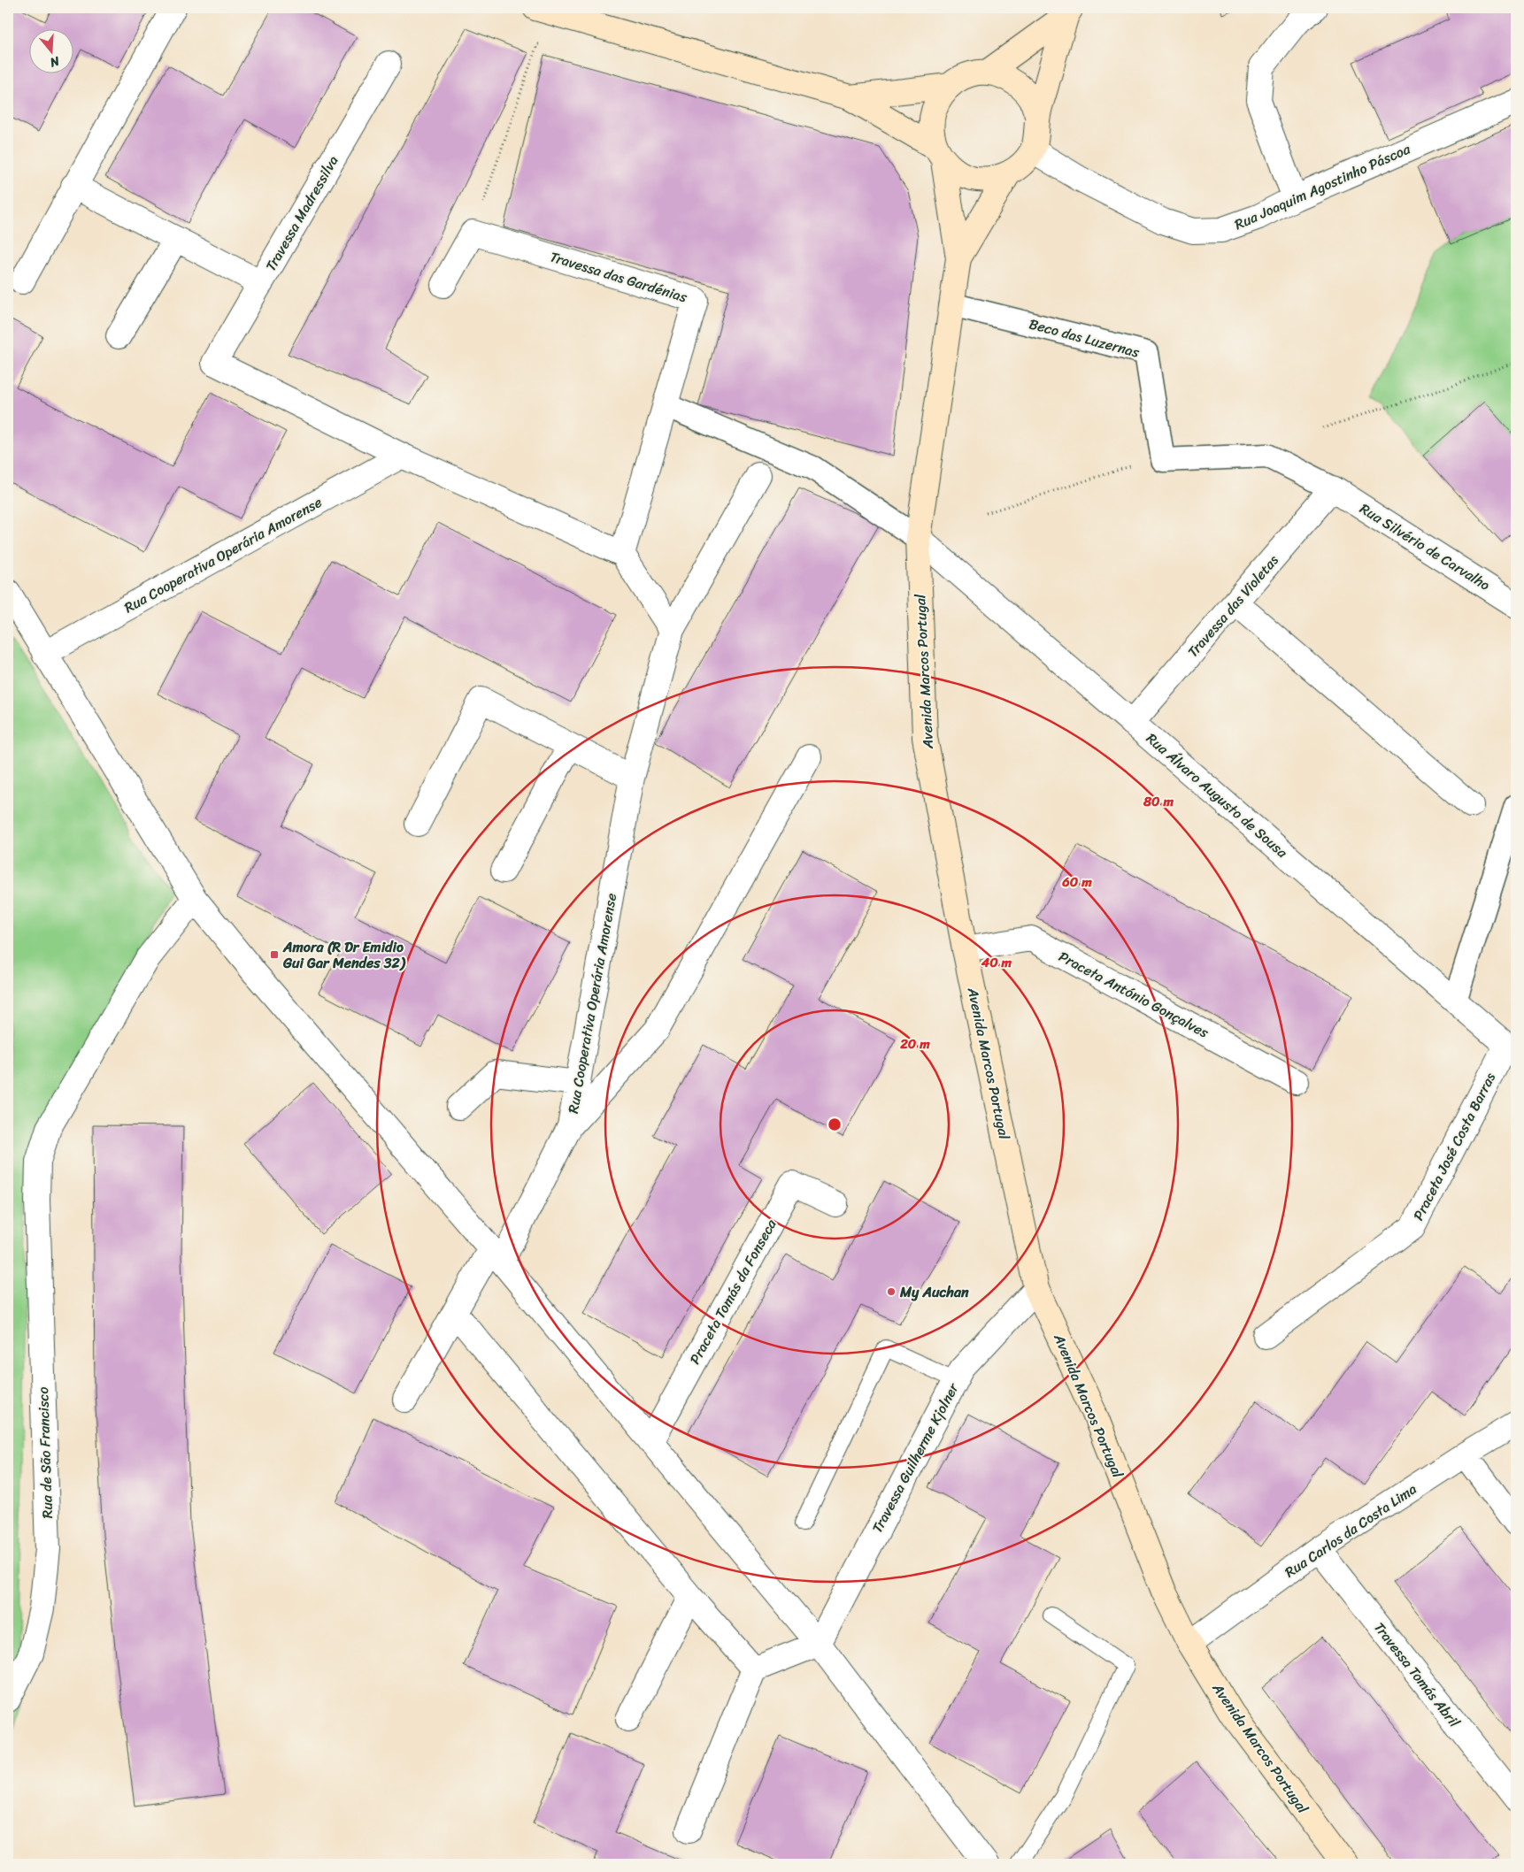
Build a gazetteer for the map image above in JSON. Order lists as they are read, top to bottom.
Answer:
{
  "streets": {
    "main road": ["Avenida Marcos Portugal"],
    "street": [
      "Rua Joaquim Agostinho Páscoa",
      "Travessa Madressilva",
      "Travessa das Gardénias",
      "Beco das Luzernas",
      "Rua Silvério de Carvalho",
      "Rua Cooperativa Operária Amorense",
      "Travessa das Violetas",
      "Rua Álvaro Augusto de Sousa",
      "Praceta António Gonçalves",
      "Praceta José Costa Barras",
      "Praceta Tomás da Fonseca",
      "Rua de São Francisco",
      "Travessa Guilherme Kjolner",
      "Rua Carlos da Costa Lima",
      "Travessa Tomás Abril"
    ]
  },
  "crossings": [
    ["Rua Joaquim Agostinho Páscoa", "Avenida Marcos Portugal"],
    ["Travessa Madressilva", "Rua Cooperativa Operária Amorense"],
    ["Beco das Luzernas", "Avenida Marcos Portugal"],
    ["Rua Silvério de Carvalho", "Travessa das Violetas"],
    ["Travessa das Violetas", "Rua Álvaro Augusto de Sousa"],
    ["Avenida Marcos Portugal", "Rua Álvaro Augusto de Sousa"],
    ["Avenida Marcos Portugal", "Praceta António Gonçalves"],
    ["Avenida Marcos Portugal", "Travessa Guilherme Kjolner"],
    ["Avenida Marcos Portugal", "Rua Carlos da Costa Lima"],
    ["Rua Álvaro Augusto de Sousa", "Praceta José Costa Barras"],
    ["Rua Carlos da Costa Lima", "Travessa Tomás Abril"]
  ],
  "places": {
    "transit": ["Amora (R Dr Emidio Gui Gar Mendes 32)"],
    "other": ["My Auchan"]
  },
  "north": "bottom",
  "rings": [
    "80 m",
    "60 m",
    "40 m",
    "20 m"
  ]
}
